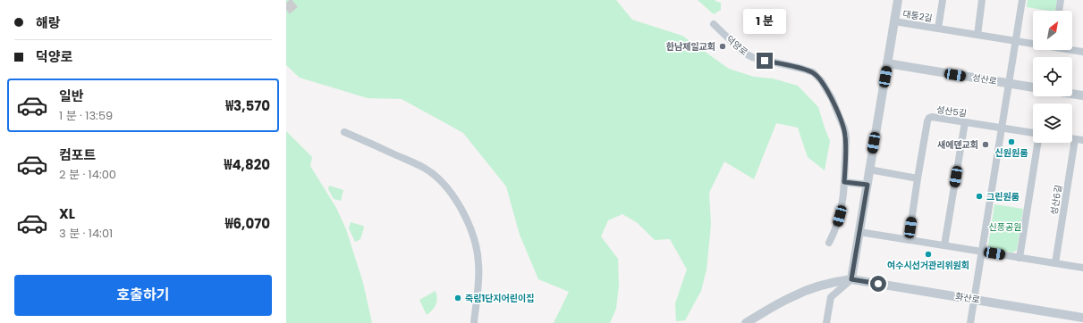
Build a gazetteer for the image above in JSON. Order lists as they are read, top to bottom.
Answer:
{
  "streets": {
    "street": [
      "대통2길",
      "덕양로",
      "성산로",
      "성산5길",
      "성산6길",
      "화산로"
    ]
  },
  "parks": ["신풍공원"],
  "places": [
    "한남제일교회",
    "신원원룸",
    "새에덴교회",
    "그린원룸",
    "여수시선거관리위원회",
    "죽림1단지어린이집"
  ],
  "north": "top right",
  "page": {
    "banner": ["해랑", "덕양로"],
    "bubble": "1 분",
    "list": [
      {
        "name": "일반",
        "note": "1 분 · 13:59",
        "value": "₩3,570"
      },
      {
        "name": "컴포트",
        "note": "2 분 · 14:00",
        "value": "₩4,820"
      },
      {
        "name": "XL",
        "note": "3 분 · 14:01",
        "value": "₩6,070"
      }
    ],
    "buttons": "호출하기"
  }
}
